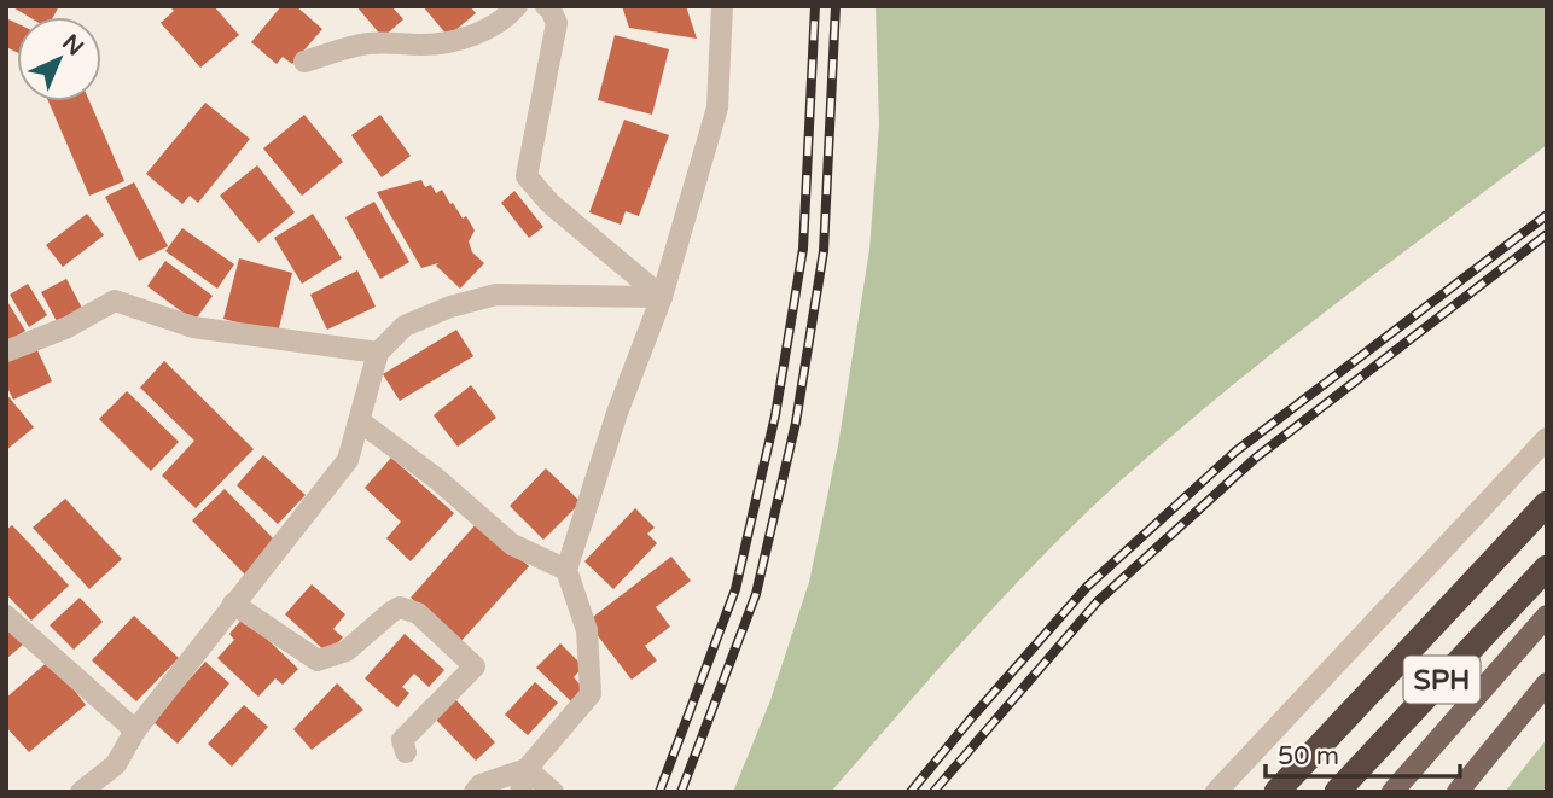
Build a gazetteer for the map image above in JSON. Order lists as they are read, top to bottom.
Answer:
{
  "streets": {
    "highway": ["SPH"]
  },
  "scale_bar": "50 m",
  "north": "top right"
}
